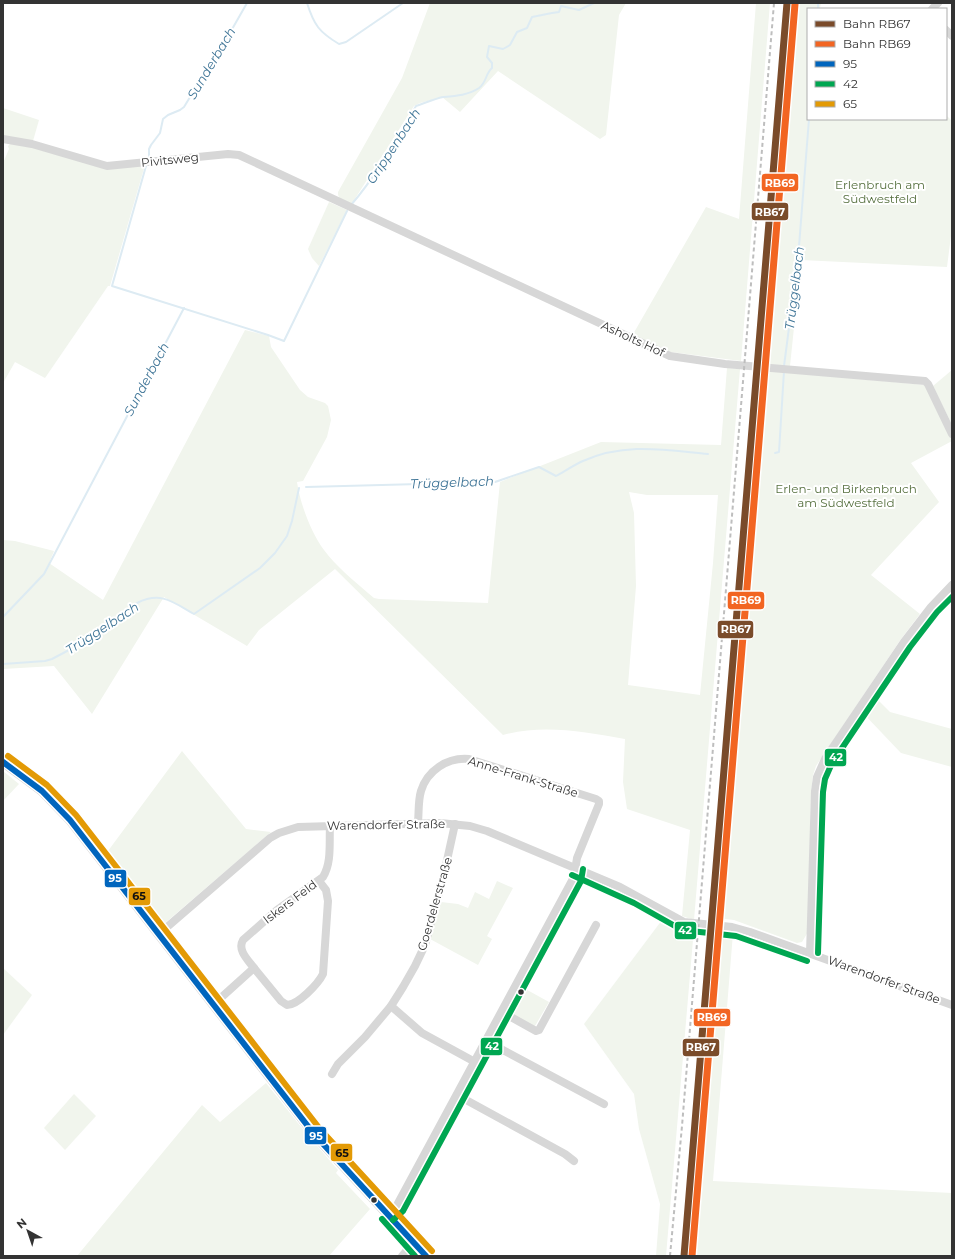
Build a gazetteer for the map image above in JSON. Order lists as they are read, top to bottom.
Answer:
{
  "streets": {
    "street": [
      "Pivitsweg",
      "Asholts Hof",
      "Anne-Frank-Straße",
      "Warendorfer Straße",
      "Iskers Feld",
      "Goerdelerstraße"
    ]
  },
  "crossings": [
    ["Pivitsweg", "Asholts Hof"],
    ["Anne-Frank-Straße", "Warendorfer Straße"],
    ["Warendorfer Straße", "Iskers Feld"],
    ["Warendorfer Straße", "Goerdelerstraße"]
  ],
  "water": ["Sunderbach", "Grippenbach", "Trüggelbach"],
  "parks": ["Erlenbruch am Südwestfeld", "Erlen- und Birkenbruch am Südwestfeld"],
  "lines": [
    "rail line RB67",
    "rail line RB69",
    "transit line 42",
    "transit line 65",
    "transit line 95"
  ],
  "legend": [
    "Bahn RB67",
    "Bahn RB69",
    "95",
    "42",
    "65"
  ],
  "north": "top left"
}
